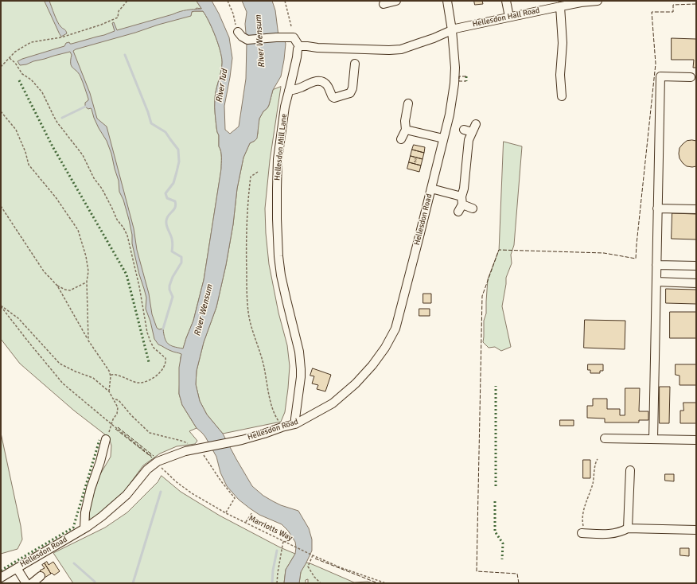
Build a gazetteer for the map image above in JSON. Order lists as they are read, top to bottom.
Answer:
{
  "streets": {
    "street": ["Hellesdon Hall Road", "Hellesdon Mill Lane", "Hellesdon Road"],
    "path": ["Marriotts Way"]
  },
  "crossings": [
    ["Hellesdon Hall Road", "Hellesdon Road"],
    ["Hellesdon Mill Lane", "Hellesdon Road"],
    ["Hellesdon Road", "Marriotts Way"]
  ],
  "water": ["River Wensum", "River Tud"],
  "house_numbers": ["2"]
}
